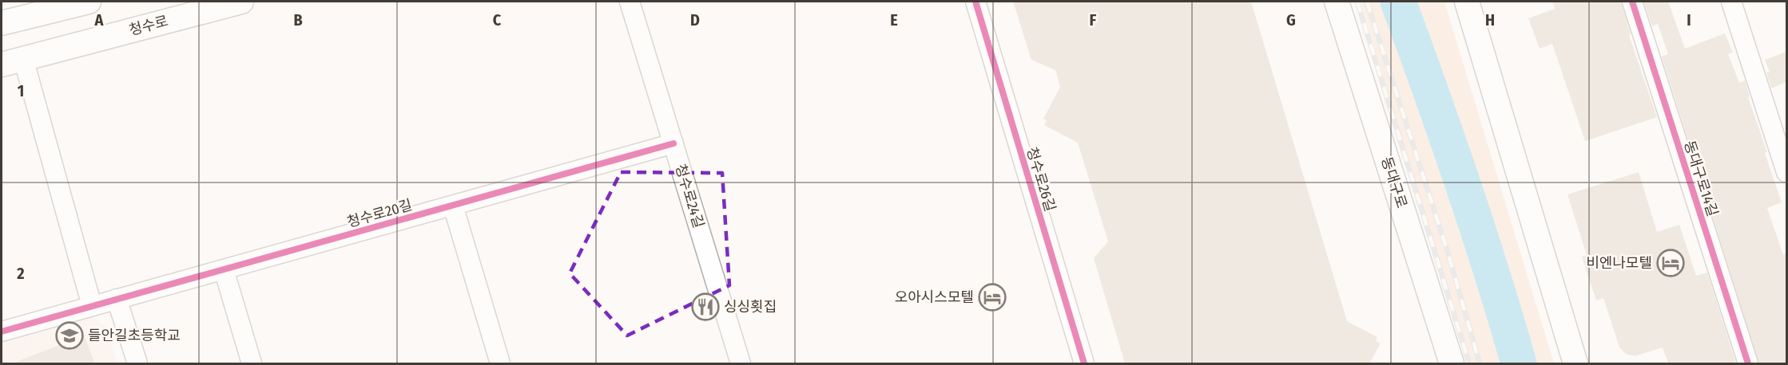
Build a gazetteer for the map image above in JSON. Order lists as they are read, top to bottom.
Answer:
{
  "streets": {
    "main road": ["청수로", "동대구로"],
    "street": [
      "동대구로14길",
      "청수로26길",
      "청수로24길",
      "청수로20길"
    ]
  },
  "crossings": [
    ["청수로24길", "청수로20길"]
  ],
  "places": {
    "hotel": ["비엔나모텔", "오아시스모텔"],
    "restaurant": ["싱싱횟집"],
    "school or university": ["들안길초등학교"]
  },
  "grid": {
    "columns": [
      "A",
      "B",
      "C",
      "D",
      "E",
      "F",
      "G",
      "H",
      "I"
    ],
    "rows": ["1", "2"]
  }
}
